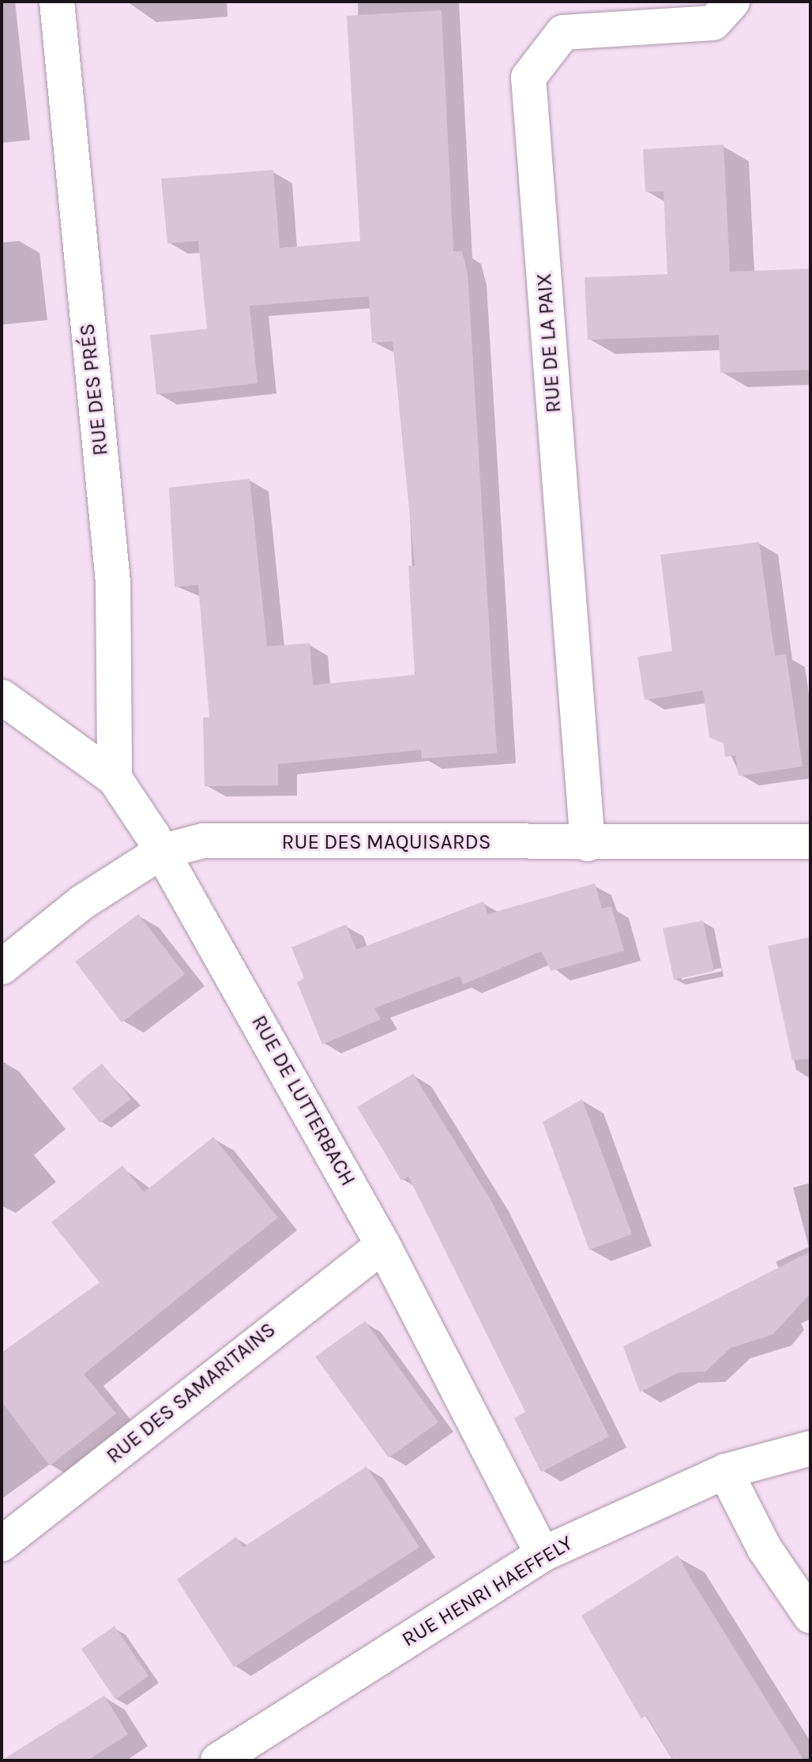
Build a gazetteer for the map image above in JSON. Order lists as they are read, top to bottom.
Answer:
{
  "streets": {
    "street": [
      "RUE DE LA PAIX",
      "RUE DES PRÉS",
      "RUE DES MAQUISARDS",
      "RUE DE LUTTERBACH",
      "RUE DES SAMARITAINS",
      "RUE HENRI HAEFFELY"
    ]
  },
  "crossings": [
    ["RUE DE LA PAIX", "RUE DES MAQUISARDS"],
    ["RUE DES PRÉS", "RUE DE LUTTERBACH"],
    ["RUE DES MAQUISARDS", "RUE DE LUTTERBACH"],
    ["RUE DE LUTTERBACH", "RUE DES SAMARITAINS"],
    ["RUE DE LUTTERBACH", "RUE HENRI HAEFFELY"]
  ]
}
